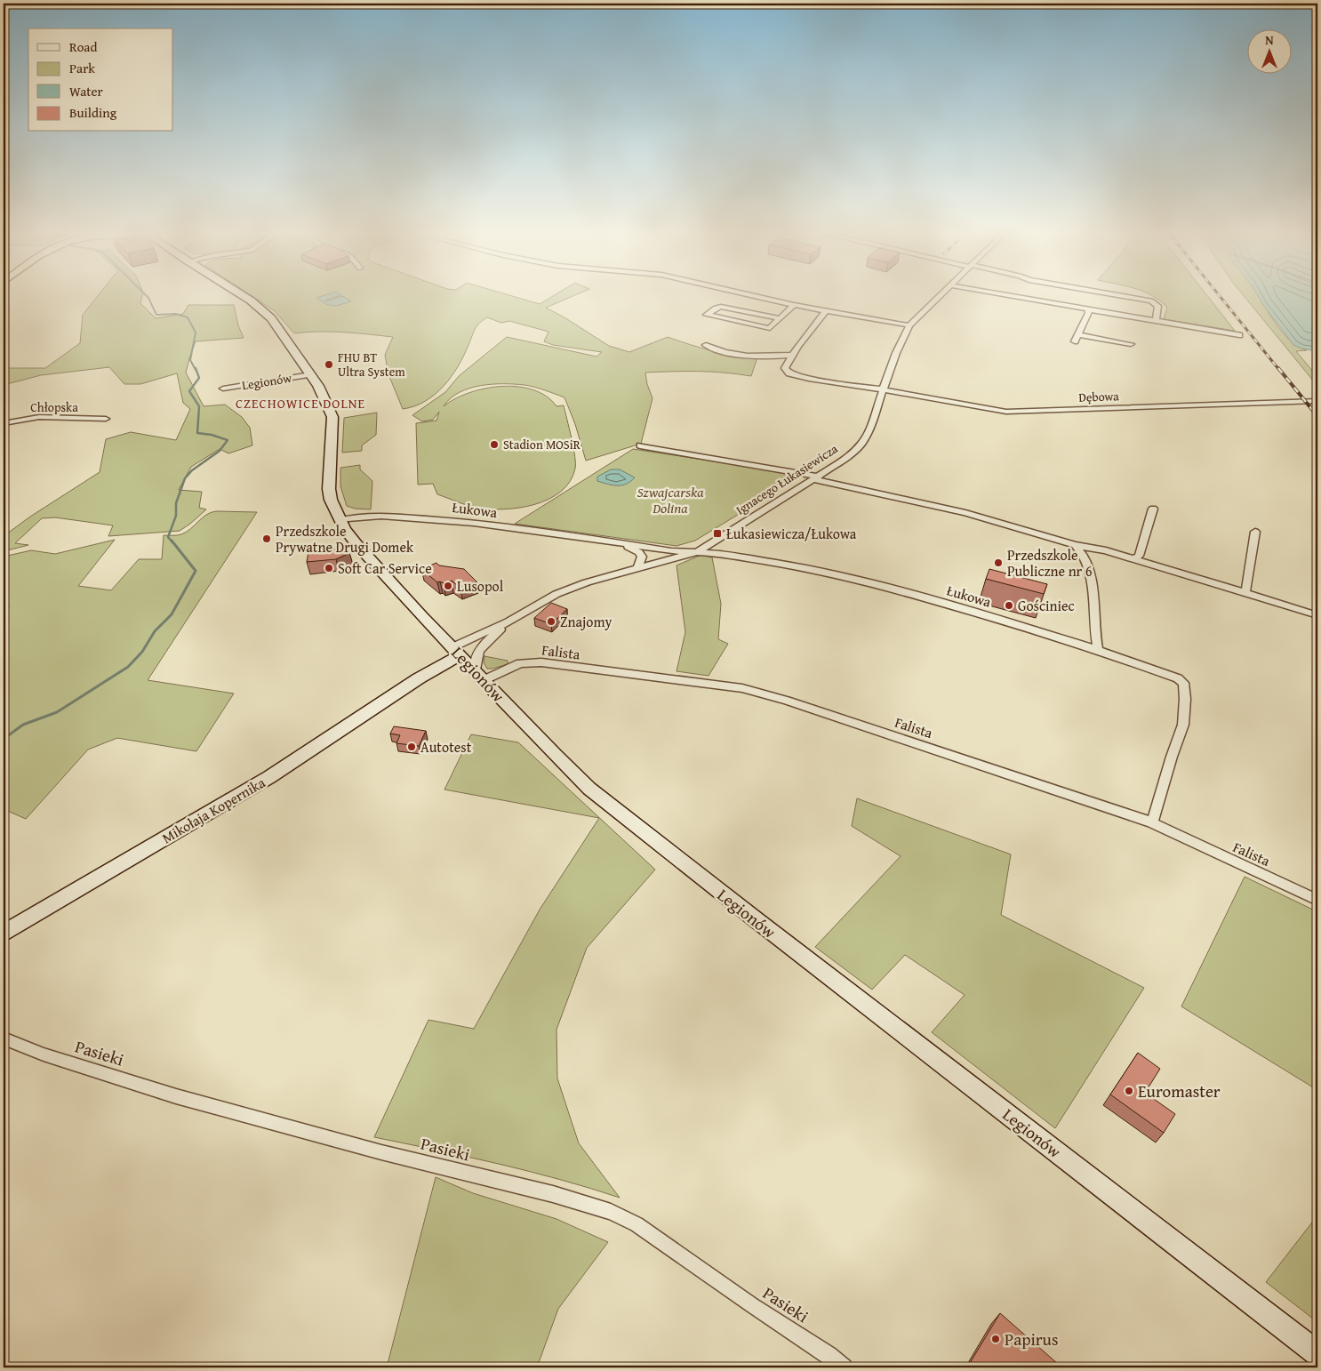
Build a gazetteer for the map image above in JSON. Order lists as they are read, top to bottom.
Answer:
{
  "streets": {
    "street": [
      "Legionów",
      "Dębowa",
      "Chłopska",
      "Ignacego Łukasiewicza",
      "Łukowa",
      "Falista",
      "Mikołaja Kopernika",
      "Pasieki"
    ]
  },
  "crossings": [
    ["Legionów", "Ignacego Łukasiewicza"],
    ["Legionów", "Łukowa"],
    ["Legionów", "Falista"],
    ["Legionów", "Mikołaja Kopernika"],
    ["Dębowa", "Ignacego Łukasiewicza"],
    ["Ignacego Łukasiewicza", "Łukowa"],
    ["Ignacego Łukasiewicza", "Mikołaja Kopernika"],
    ["Łukowa", "Falista"]
  ],
  "districts": ["CZECHOWICE DOLNE"],
  "parks": ["Szwajcarska Dolina"],
  "places": {
    "other": [
      "FHU BT Ultra System",
      "Stadion MOSiR",
      "Przedszkole Prywatne Drugi Domek",
      "Przedszkole Publiczne nr 6",
      "Soft Car Service",
      "Lusopol",
      "Gościniec",
      "Znajomy",
      "Autotest",
      "Euromaster",
      "Papirus"
    ],
    "transit": ["Łukasiewicza/Łukowa"]
  },
  "legend": [
    "Road",
    "Park",
    "Water",
    "Building"
  ],
  "north": "top"
}
